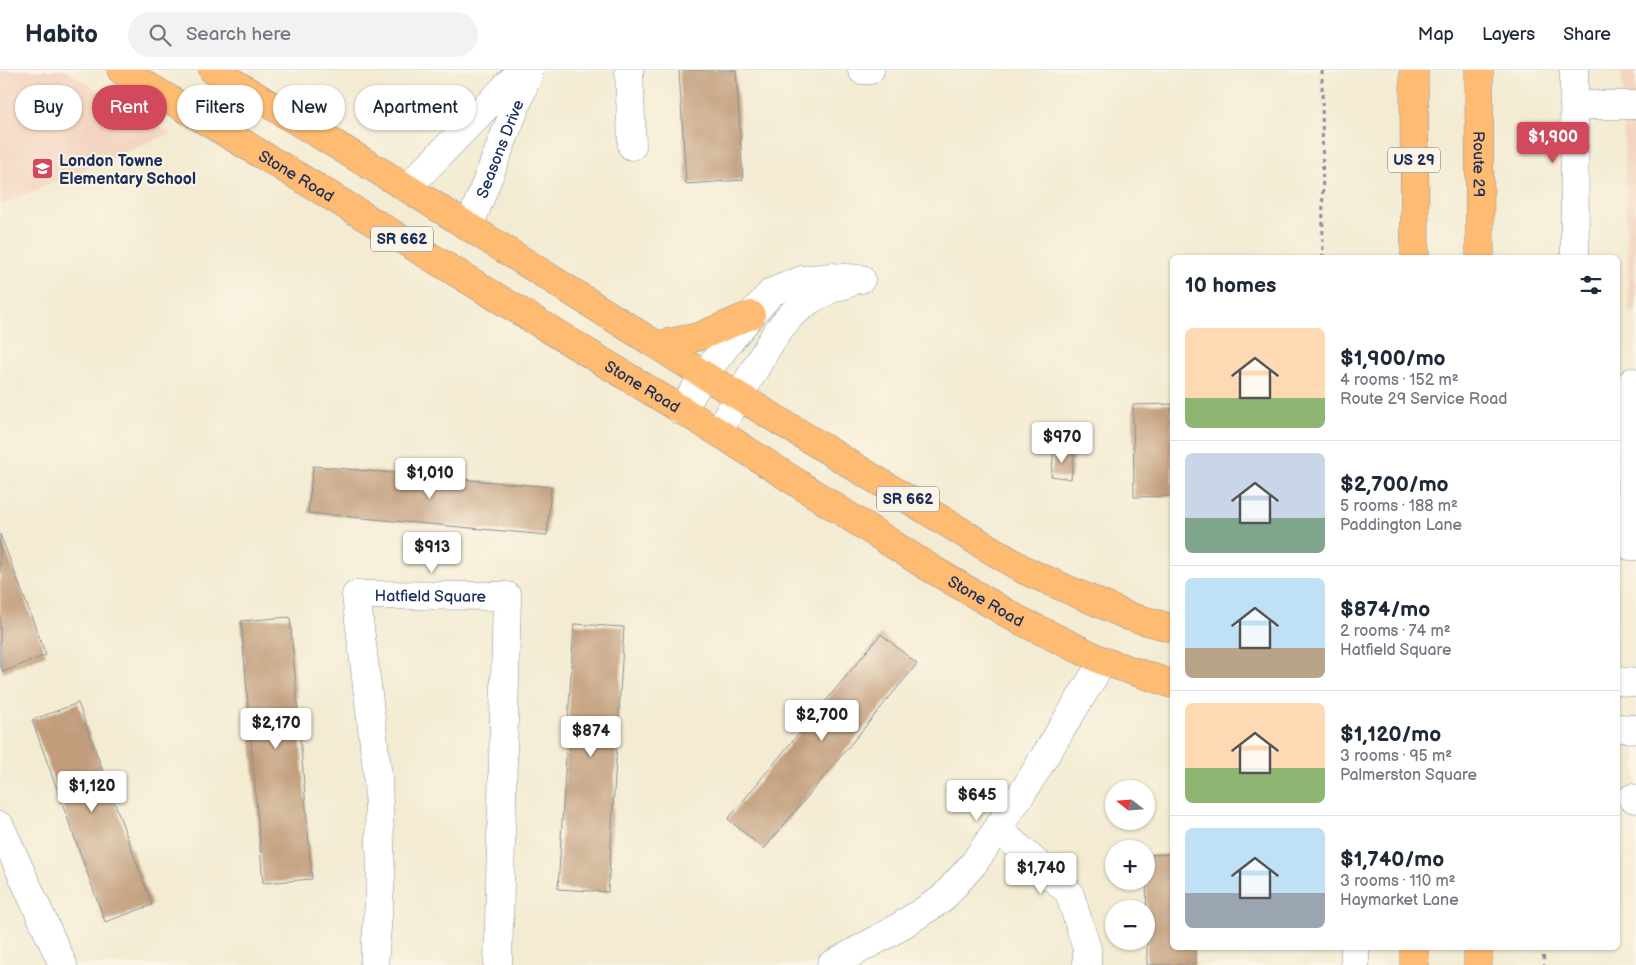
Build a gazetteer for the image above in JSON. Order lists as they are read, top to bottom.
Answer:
{
  "streets": {
    "main road": [
      "US 29",
      "Route 29",
      "Stone Road",
      "SR 662"
    ],
    "street": ["Seasons Drive", "Hatfield Square"]
  },
  "crossings": [
    ["Seasons Drive", "SR 662"]
  ],
  "places": {
    "school or university": ["London Towne Elementary School"]
  },
  "north": "left",
  "page": {
    "header": "Habito",
    "search": "Search here",
    "nav": ["Map", "Layers", "Share"],
    "chip": [
      "Buy",
      "Rent",
      "Filters",
      "New",
      "Apartment"
    ],
    "price": [
      "$1,900",
      "$970",
      "$1,010",
      "$913",
      "$2,700",
      "$2,170",
      "$874",
      "$1,120",
      "$645",
      "$1,740"
    ],
    "heading": "10 homes",
    "list": [
      {
        "name": "$1,900/mo",
        "note": "4 rooms · 152 m² · Route 29 Service Road"
      },
      {
        "name": "$2,700/mo",
        "note": "5 rooms · 188 m² · Paddington Lane"
      },
      {
        "name": "$874/mo",
        "note": "2 rooms · 74 m² · Hatfield Square"
      },
      {
        "name": "$1,120/mo",
        "note": "3 rooms · 95 m² · Palmerston Square"
      },
      {
        "name": "$1,740/mo",
        "note": "3 rooms · 110 m² · Haymarket Lane"
      }
    ],
    "map_buttons": ["+", "−"]
  }
}
